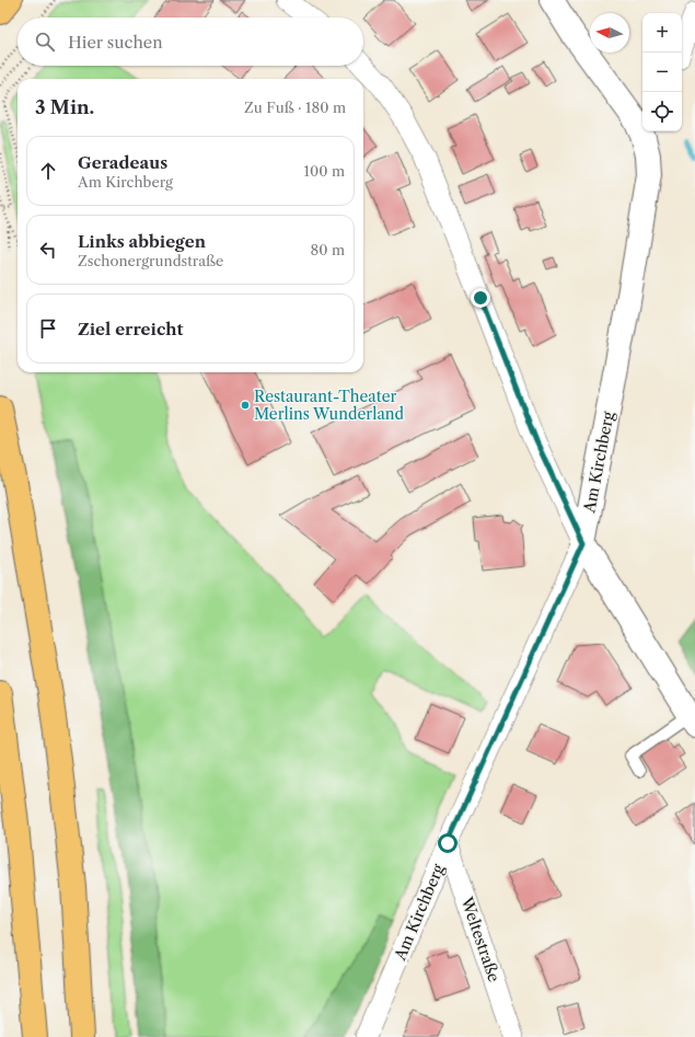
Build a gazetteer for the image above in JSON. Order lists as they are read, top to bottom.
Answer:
{
  "streets": {
    "street": ["Am Kirchberg", "Weltestraße"]
  },
  "crossings": [
    ["Am Kirchberg", "Weltestraße"]
  ],
  "places": ["Restaurant-Theater Merlins Wunderland"],
  "north": "left",
  "page": {
    "map_buttons": ["+", "−"],
    "search": "Hier suchen",
    "heading": ["3 Min.", "Zu Fuß · 180 m"],
    "list": [
      ["Geradeaus", "Am Kirchberg", "100 m"],
      ["Links abbiegen", "Zschonergrundstraße", "80 m"],
      "Ziel erreicht"
    ]
  }
}
